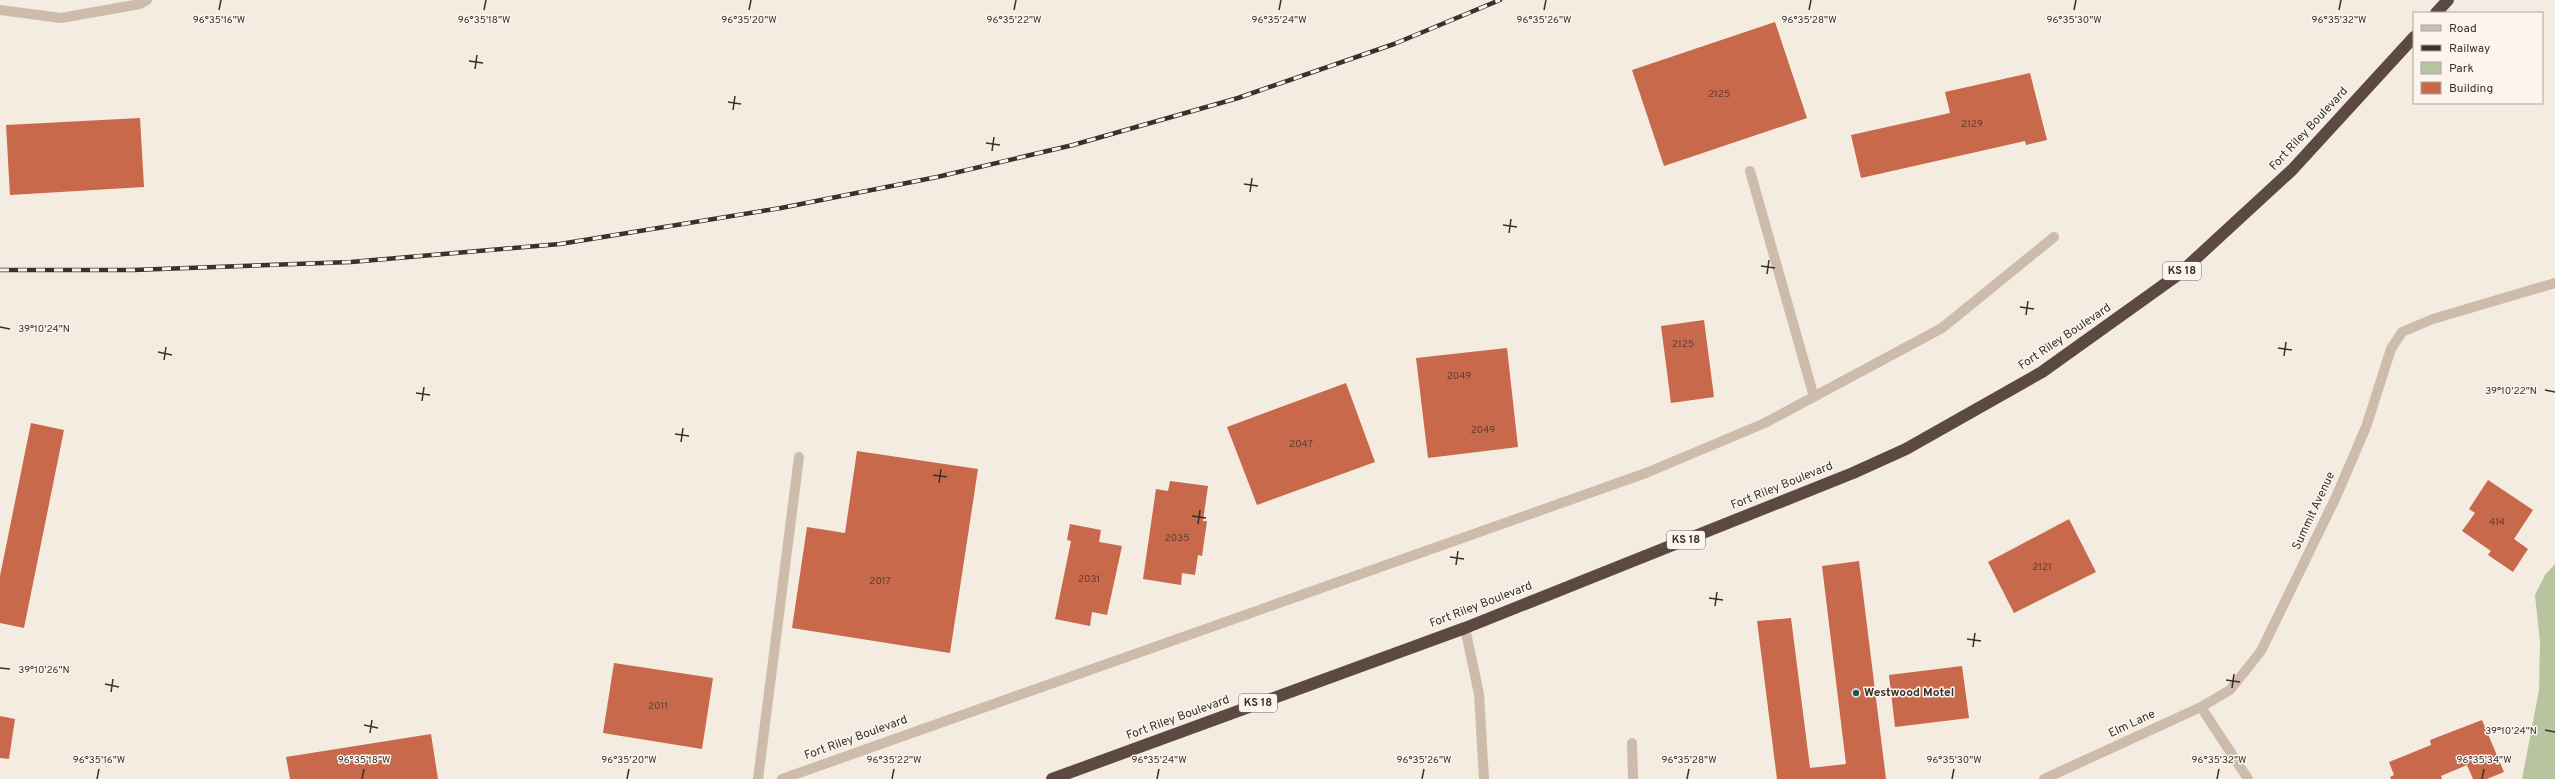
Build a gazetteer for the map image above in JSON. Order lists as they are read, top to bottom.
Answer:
{
  "streets": {
    "highway": ["Fort Riley Boulevard", "KS 18"],
    "street": ["Summit Avenue", "Elm Lane"]
  },
  "crossings": [
    ["Summit Avenue", "Elm Lane"]
  ],
  "places": ["Westwood Motel"],
  "house_numbers": [
    "2125",
    "2129",
    "2125",
    "2049",
    "2049",
    "2047",
    "414",
    "2035",
    "2121",
    "2031",
    "2017",
    "2011"
  ],
  "legend": [
    "Road",
    "Railway",
    "Park",
    "Building"
  ],
  "coordinates": [
    "96°35'16\"W",
    "96°35'18\"W",
    "96°35'28\"W",
    "96°35'30\"W",
    "96°35'20\"W",
    "96°35'22\"W",
    "96°35'24\"W",
    "96°35'26\"W",
    "96°35'32\"W",
    "39°10'24\"N",
    "39°10'22\"N",
    "39°10'26\"N",
    "96°35'34\"W"
  ]
}
